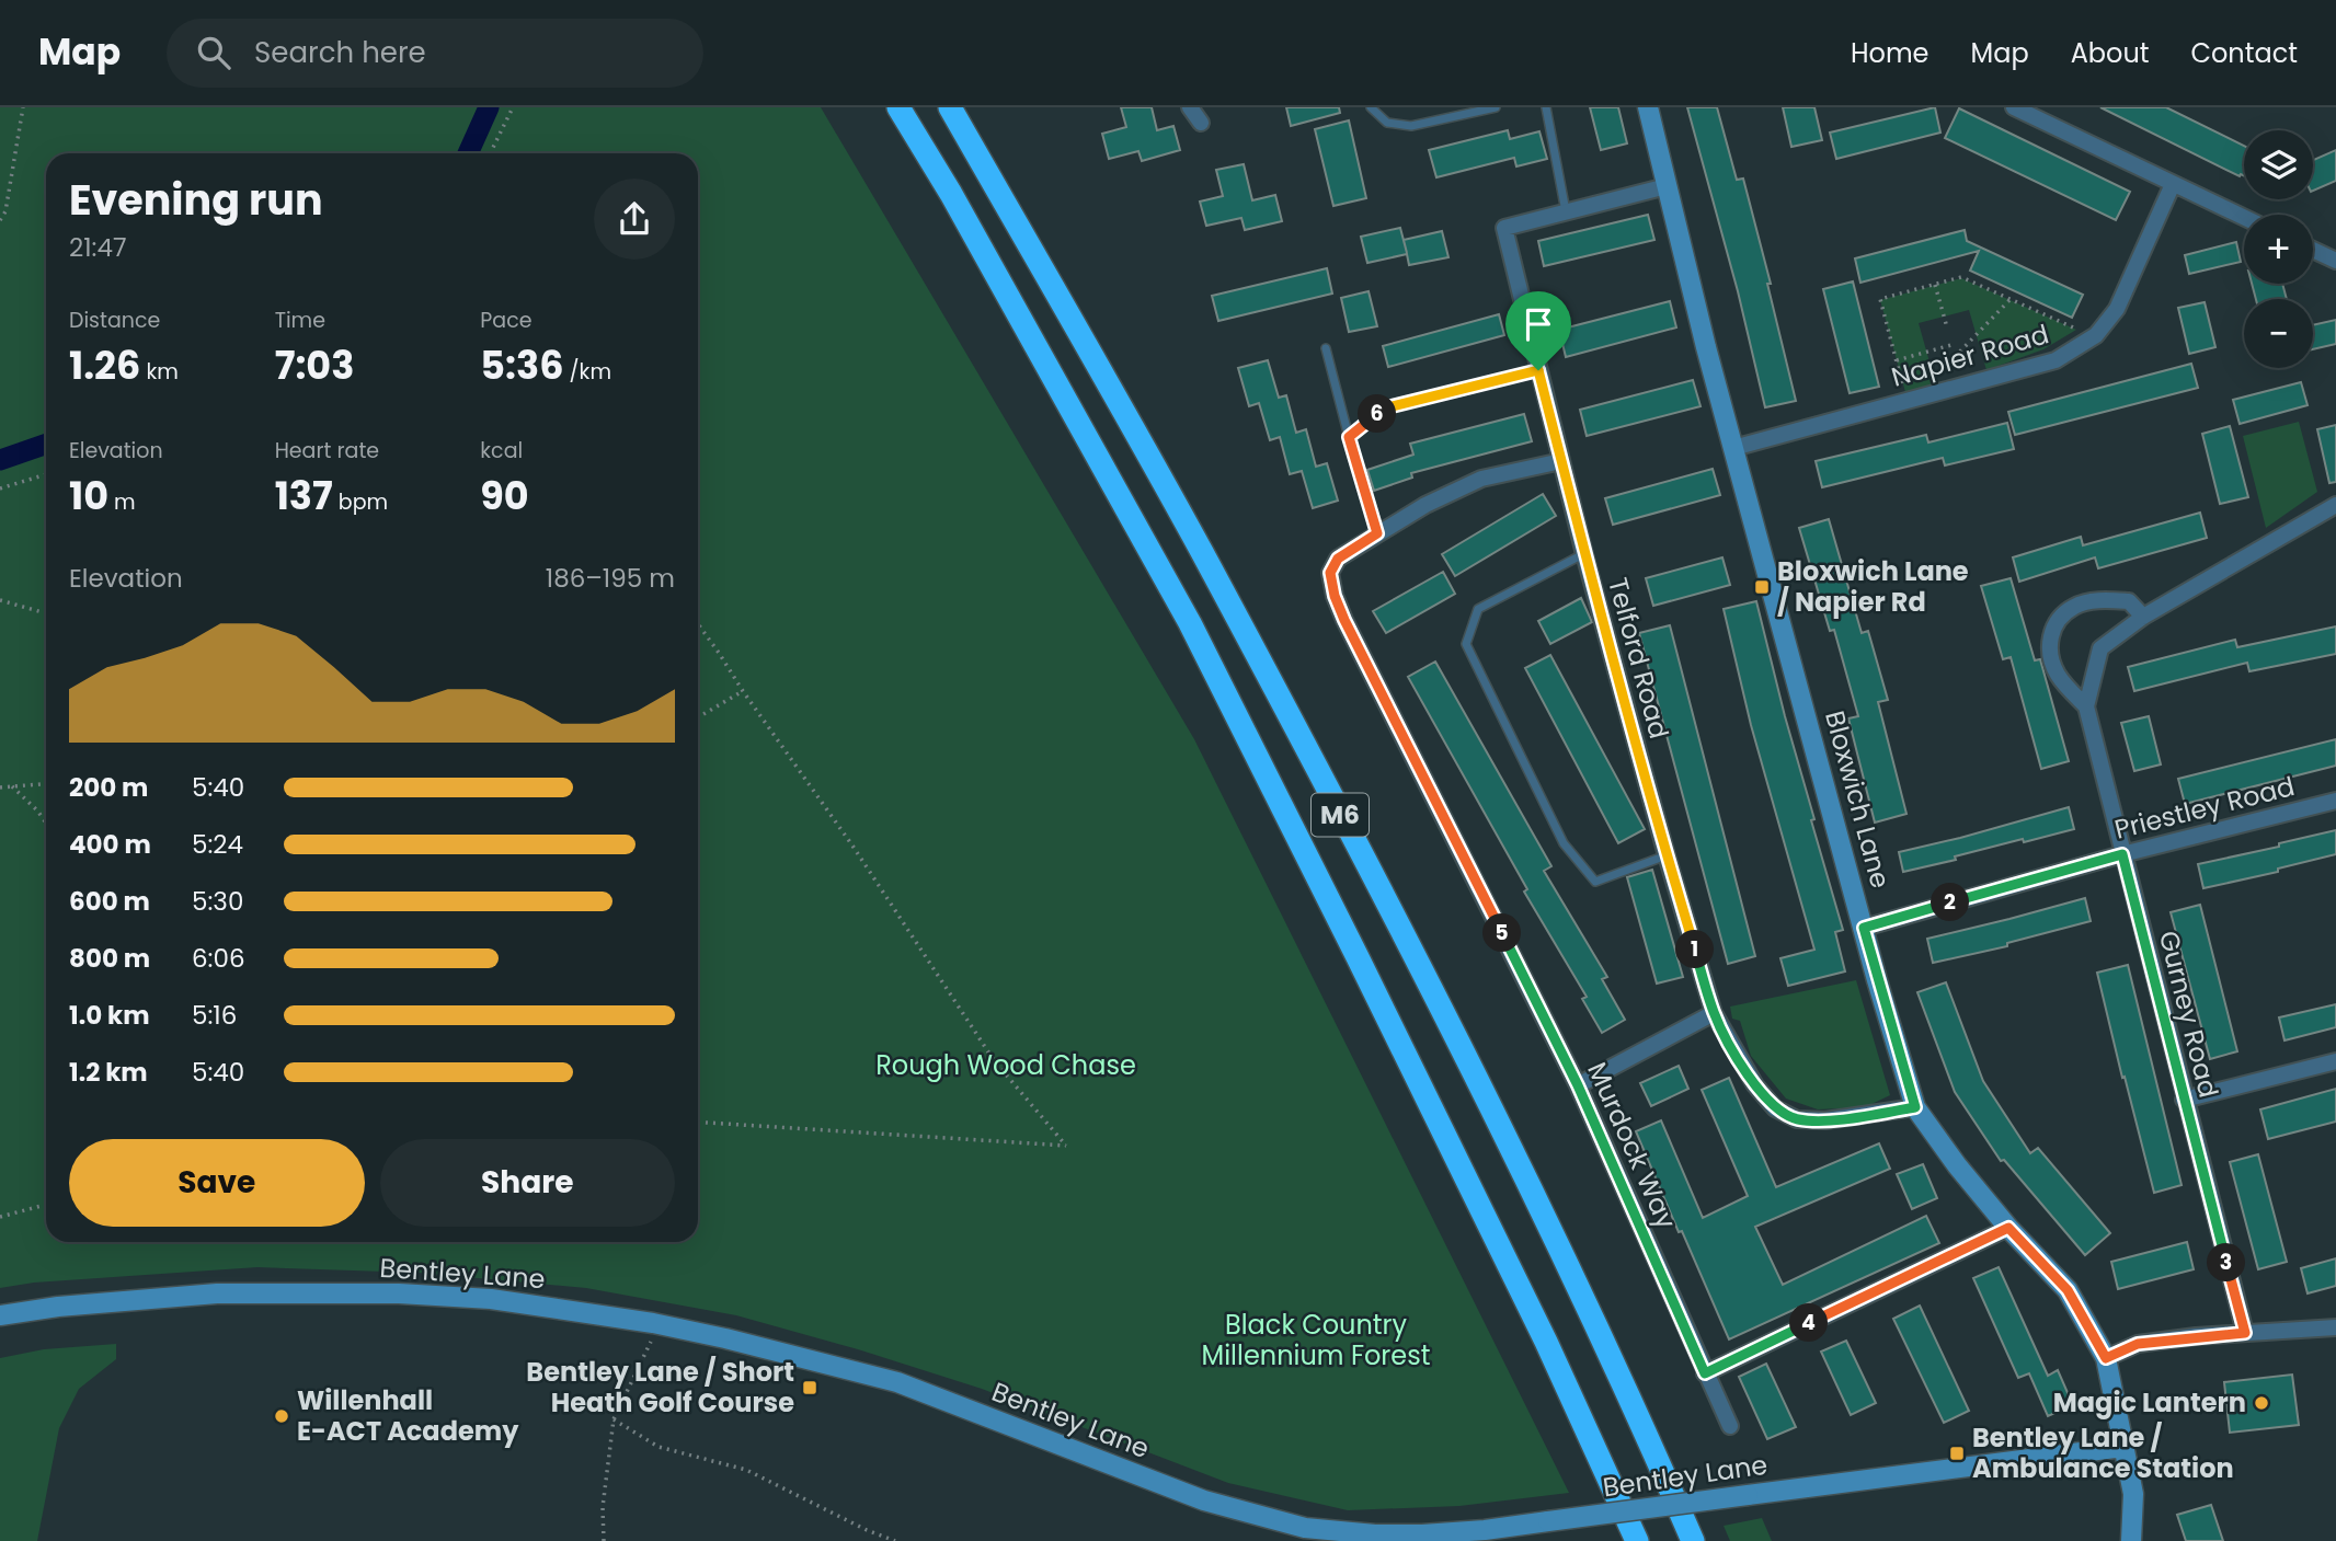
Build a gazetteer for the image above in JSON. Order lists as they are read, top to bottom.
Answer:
{
  "streets": {
    "highway": ["M6"],
    "street": [
      "Napier Road",
      "Telford Road",
      "Bloxwich Lane",
      "Priestley Road",
      "Gurney Road",
      "Murdock Way",
      "Bentley Lane"
    ]
  },
  "crossings": [
    ["Napier Road", "Bloxwich Lane"],
    ["Telford Road", "Bloxwich Lane"],
    ["Bloxwich Lane", "Priestley Road"],
    ["Bloxwich Lane", "Bentley Lane"],
    ["Priestley Road", "Gurney Road"]
  ],
  "parks": ["Rough Wood Chase", "Black Country Millennium Forest"],
  "places": {
    "transit": ["Bloxwich Lane / Napier Rd", "Bentley Lane / Short Heath Golf Course", "Bentley Lane / Ambulance Station"],
    "other": ["Magic Lantern", "Willenhall E-ACT Academy"]
  },
  "page": {
    "header": "Map",
    "search": "Search here",
    "nav": [
      "Home",
      "Map",
      "About",
      "Contact"
    ],
    "map_buttons": ["+", "−"],
    "heading": ["Evening run", "21:47"],
    "stats": [
      ["Distance", "1.26 km"],
      ["Time", "7:03"],
      ["Pace", "5:36 /km"],
      ["Elevation", "10 m"],
      ["Heart rate", "137 bpm"],
      ["kcal", "90"]
    ],
    "pins": [
      "6",
      "2",
      "5",
      "1",
      "3",
      "4"
    ],
    "chart": ["Elevation", "186–195 m"],
    "list": [
      {
        "name": "200 m",
        "note": "5:40"
      },
      {
        "name": "400 m",
        "note": "5:24"
      },
      {
        "name": "600 m",
        "note": "5:30"
      },
      {
        "name": "800 m",
        "note": "6:06"
      },
      {
        "name": "1.0 km",
        "note": "5:16"
      },
      {
        "name": "1.2 km",
        "note": "5:40"
      }
    ],
    "buttons": ["Save", "Share"]
  }
}
